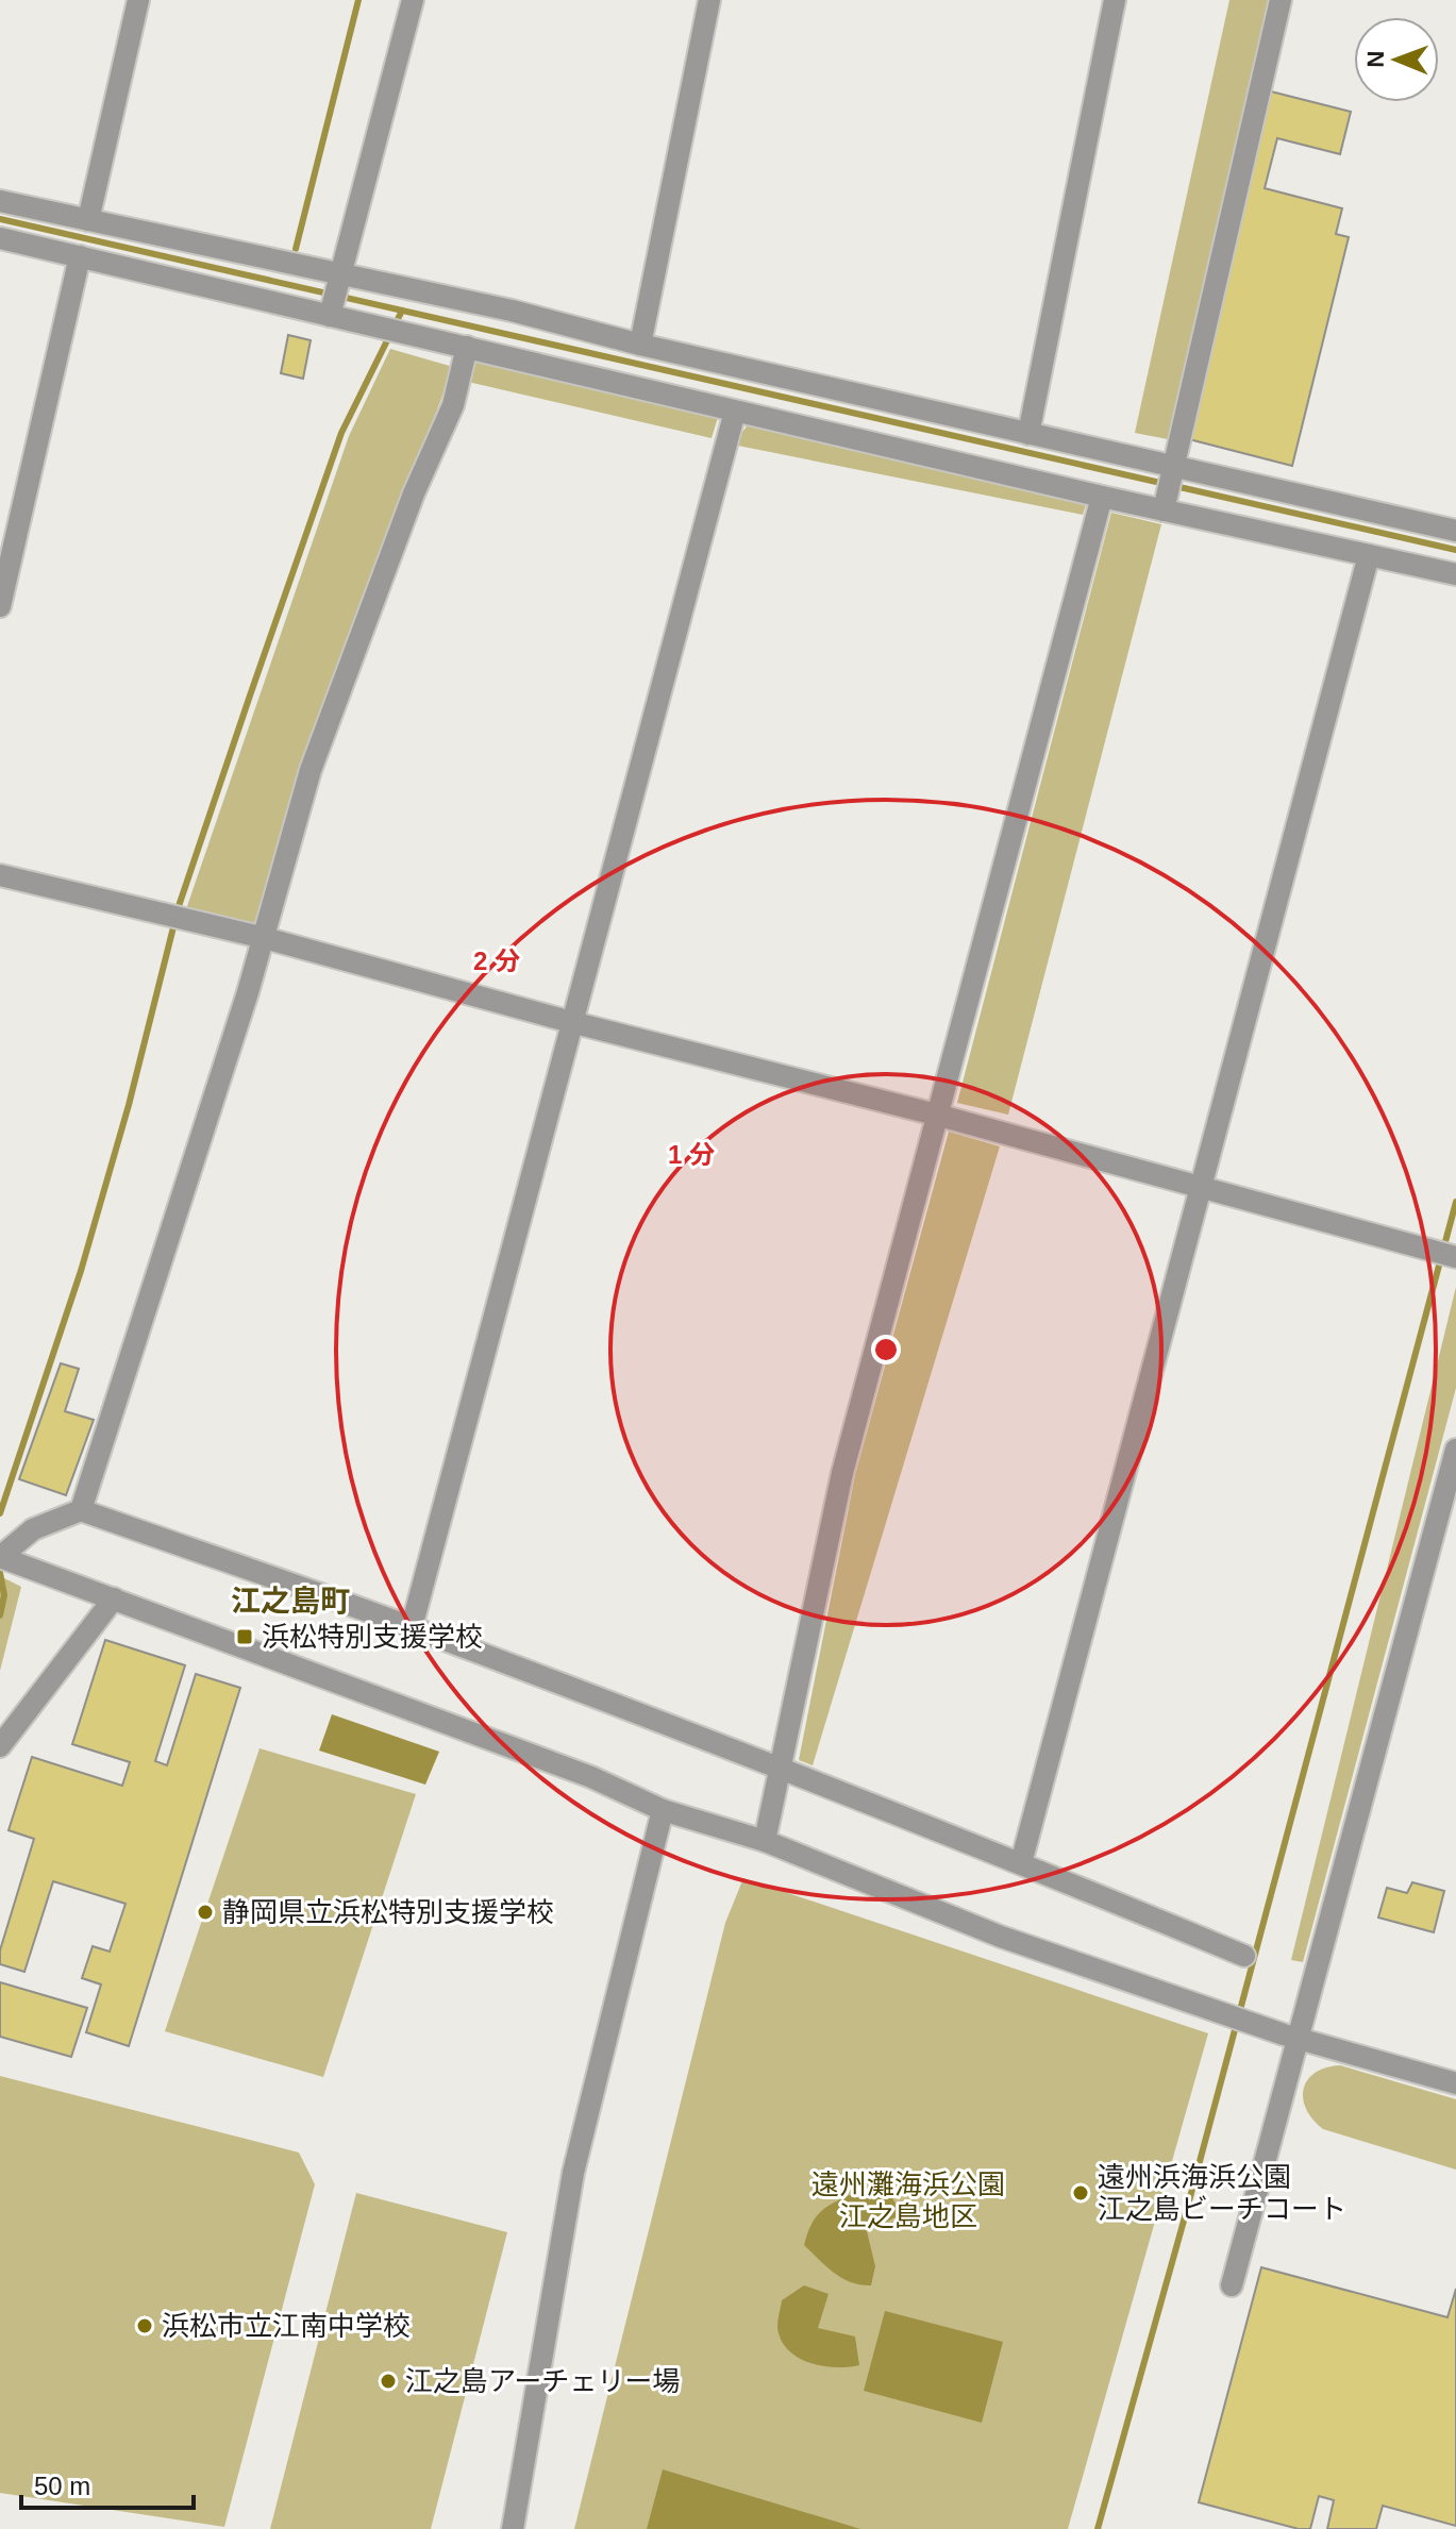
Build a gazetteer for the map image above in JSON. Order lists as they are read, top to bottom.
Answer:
{
  "districts": ["江之島町"],
  "parks": ["遠州灘海浜公園 江之島地区"],
  "places": {
    "transit": ["浜松特別支援学校"],
    "other": [
      "静岡県立浜松特別支援学校",
      "遠州浜海浜公園 江之島ビーチコート",
      "浜松市立江南中学校",
      "江之島アーチェリー場"
    ]
  },
  "scale_bar": "50 m",
  "north": "left",
  "rings": ["2 分", "1 分"]
}
